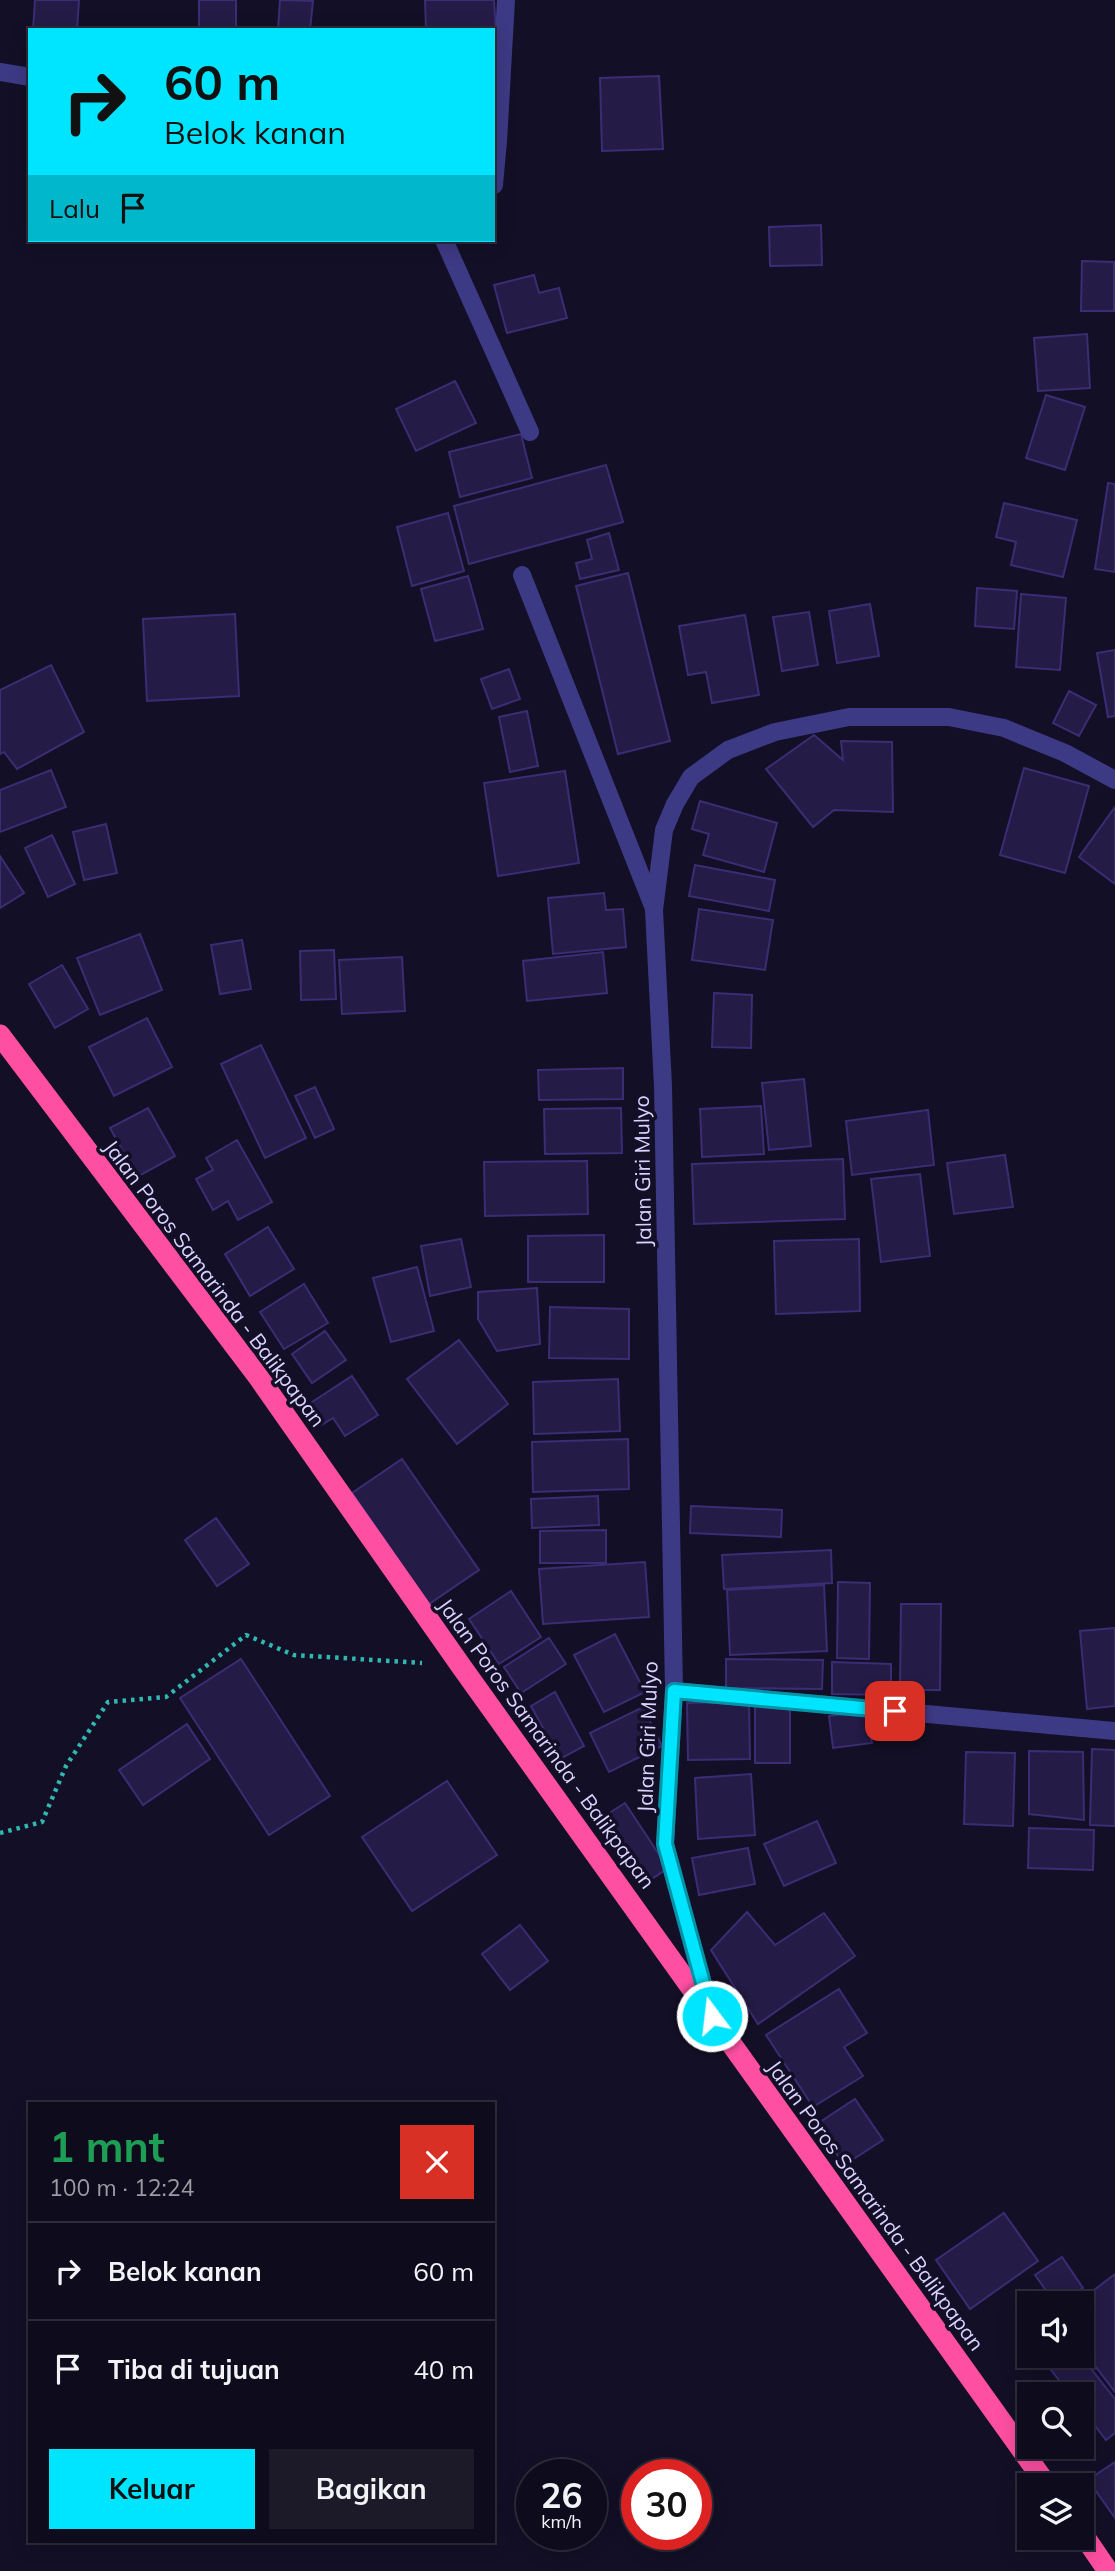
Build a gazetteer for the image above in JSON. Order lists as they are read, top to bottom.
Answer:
{
  "streets": {
    "highway": ["Jalan Poros Samarinda - Balikpapan"],
    "street": ["Jalan Giri Mulyo"]
  },
  "crossings": [
    ["Jalan Giri Mulyo", "Jalan Poros Samarinda - Balikpapan"]
  ],
  "page": {
    "turn": ["60 m", "Belok kanan"],
    "then": "Lalu",
    "heading": ["1 mnt", "100 m · 12:24"],
    "list": [
      {
        "name": "Belok kanan",
        "value": "60 m"
      },
      {
        "name": "Tiba di tujuan",
        "value": "40 m"
      }
    ],
    "buttons": ["Keluar", "Bagikan"],
    "speed": "26 km/h",
    "limit": "30"
  }
}
